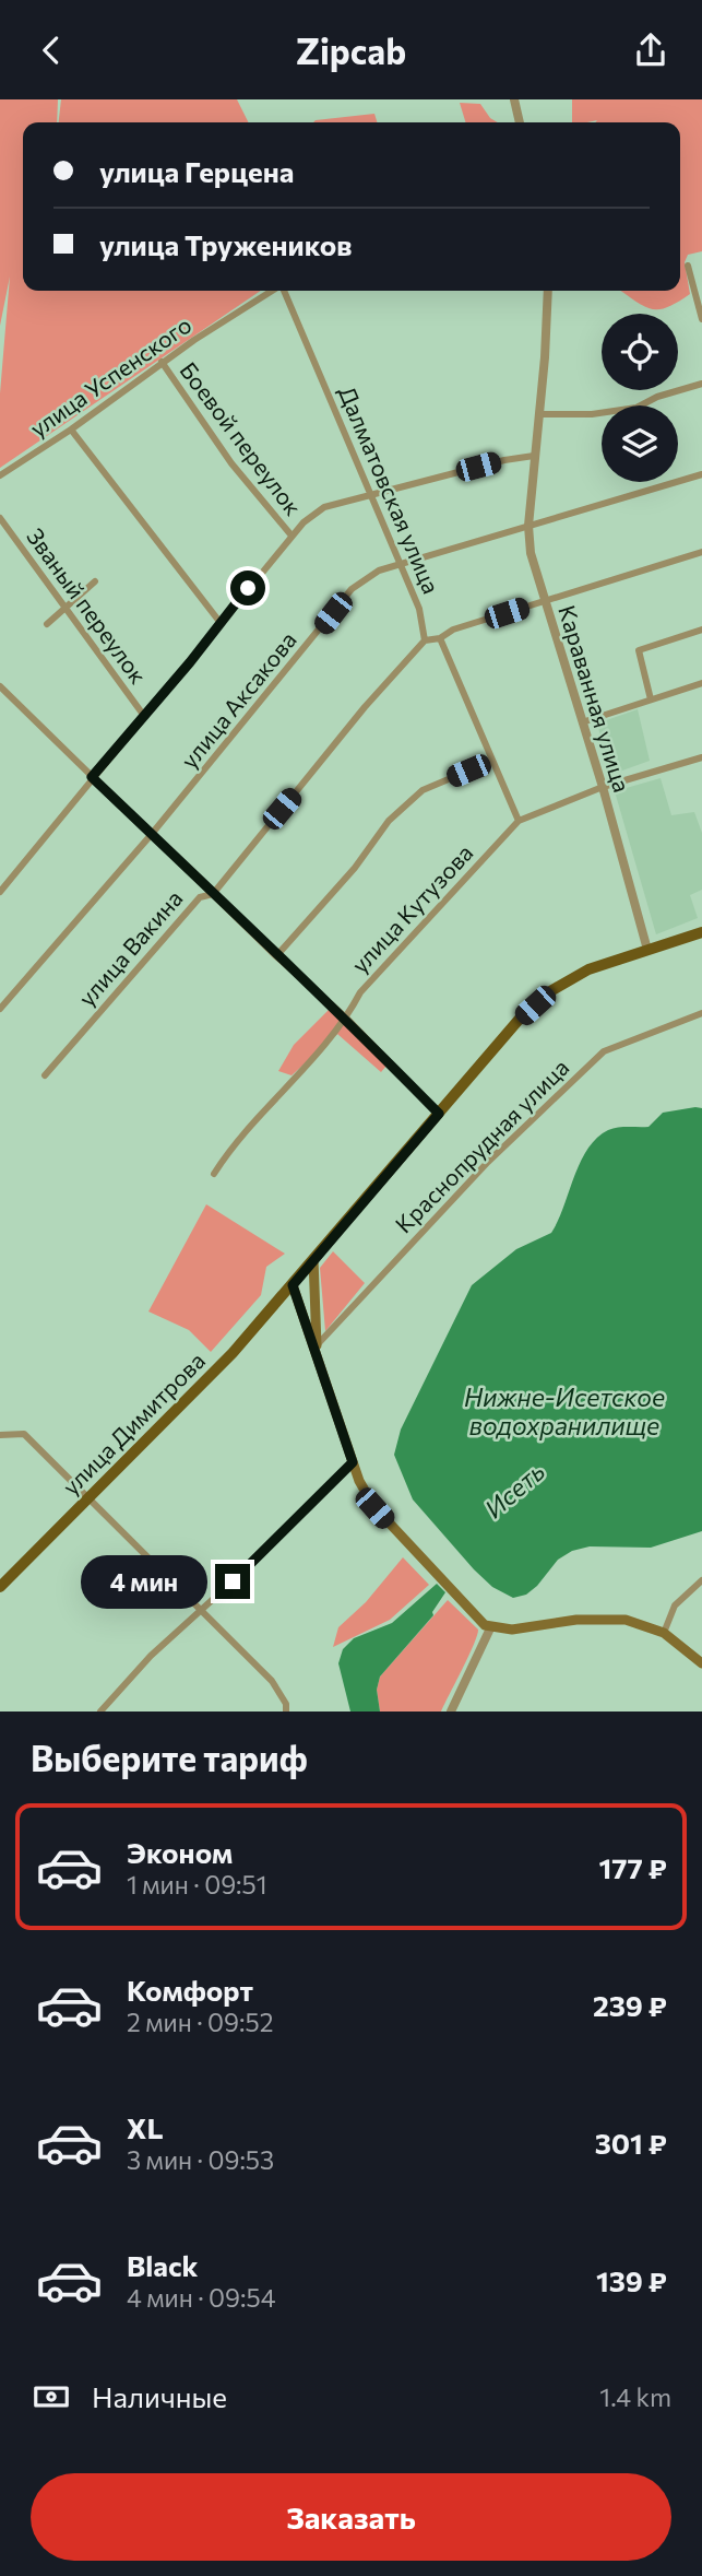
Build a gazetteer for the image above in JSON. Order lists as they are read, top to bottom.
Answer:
{
  "streets": {
    "main road": ["улица Димитрова"],
    "street": [
      "улица Успенского",
      "Боевой переулок",
      "Далматовская улица",
      "Званый переулок",
      "Караванная улица",
      "улица Аксакова",
      "улица Кутузова",
      "улица Вакина",
      "Краснопрудная улица"
    ]
  },
  "crossings": [
    ["улица Успенского", "Боевой переулок"],
    ["Далматовская улица", "улица Аксакова"],
    ["Далматовская улица", "улица Вакина"],
    ["Караванная улица", "улица Аксакова"],
    ["Караванная улица", "улица Кутузова"],
    ["Караванная улица", "улица Димитрова"]
  ],
  "water": ["Нижне-Исетское водохранилище", "Исеть"],
  "page": {
    "header": "Zipcab",
    "banner": ["улица Герцена", "улица Тружеников"],
    "bubble": "4 мин",
    "heading": "Выберите тариф",
    "list": [
      {
        "name": "Эконом",
        "note": "1 мин · 09:51",
        "value": "177 ₽"
      },
      {
        "name": "Комфорт",
        "note": "2 мин · 09:52",
        "value": "239 ₽"
      },
      {
        "name": "XL",
        "note": "3 мин · 09:53",
        "value": "301 ₽"
      },
      {
        "name": "Black",
        "note": "4 мин · 09:54",
        "value": "139 ₽"
      }
    ],
    "pay": ["Наличные", "1.4 km"],
    "buttons": "Заказать"
  }
}
